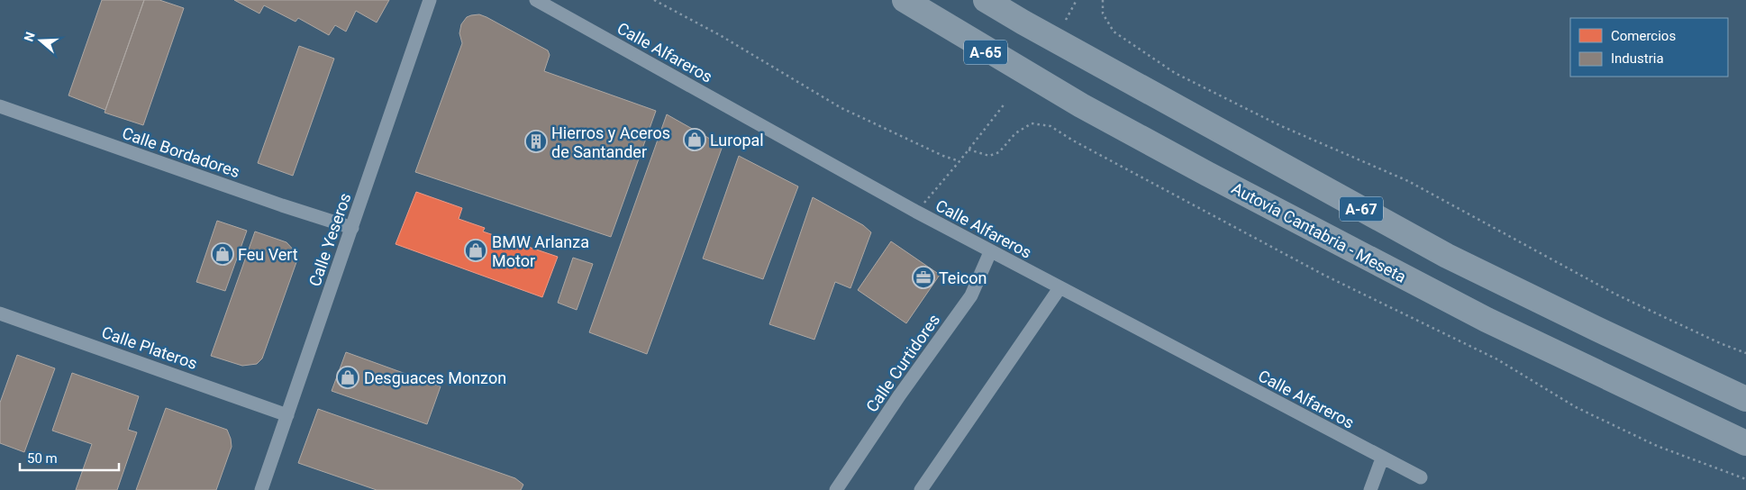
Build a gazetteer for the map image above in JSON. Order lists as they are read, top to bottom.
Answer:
{
  "streets": {
    "highway": ["A-65", "A-67", "Autovía Cantabria - Meseta"],
    "street": [
      "Calle Alfareros",
      "Calle Bordadores",
      "Calle Yeseros",
      "Calle Plateros",
      "Calle Curtidores"
    ]
  },
  "crossings": [
    ["Calle Alfareros", "Calle Curtidores"],
    ["A-65", "Autovía Cantabria - Meseta"],
    ["Calle Bordadores", "Calle Yeseros"],
    ["Calle Yeseros", "Calle Plateros"]
  ],
  "places": {
    "shop": [
      "Luropal",
      "BMW Arlanza Motor",
      "Feu Vert",
      "Desguaces Monzon"
    ],
    "building": ["Hierros y Aceros de Santander"],
    "office": ["Teicon"]
  },
  "legend": ["Comercios", "Industria"],
  "scale_bar": "50 m",
  "north": "left"
}
